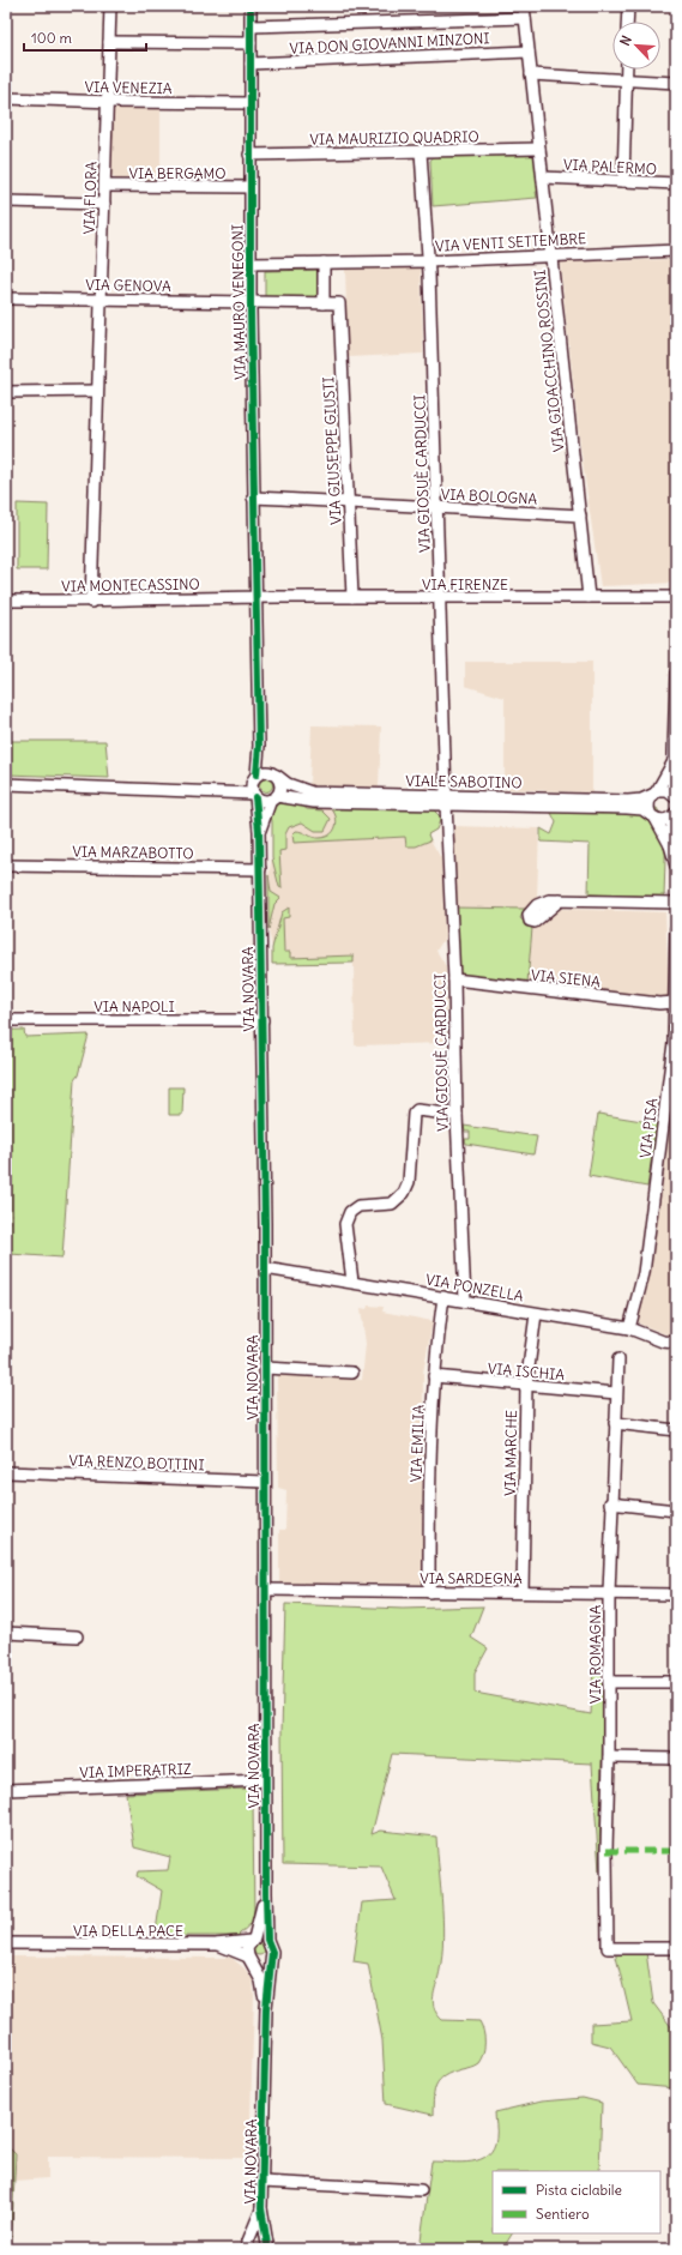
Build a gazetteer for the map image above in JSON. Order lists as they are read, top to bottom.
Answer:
{
  "streets": {
    "street": [
      "VIA DON GIOVANNI MINZONI",
      "VIA VENEZIA",
      "VIA MAURIZIO QUADRIO",
      "VIA PALERMO",
      "VIA BERGAMO",
      "VIA FLORA",
      "VIA VENTI SETTEMBRE",
      "VIA GENOVA",
      "VIA MAURO VENEGONI",
      "VIA GIOACCHINO ROSSINI",
      "VIA GIUSEPPE GIUSTI",
      "VIA GIOSUÈ CARDUCCI",
      "VIA BOLOGNA",
      "VIA FIRENZE",
      "VIA MONTECASSINO",
      "VIALE SABOTINO",
      "VIA MARZABOTTO",
      "VIA SIENA",
      "VIA NOVARA",
      "VIA NAPOLI",
      "VIA PISA",
      "VIA PONZELLA",
      "VIA ISCHIA",
      "VIA EMILIA",
      "VIA MARCHE",
      "VIA RENZO BOTTINI",
      "VIA SARDEGNA",
      "VIA ROMAGNA",
      "VIA IMPERATRIZ",
      "VIA DELLA PACE"
    ]
  },
  "crossings": [
    ["VIA DON GIOVANNI MINZONI", "VIA MAURO VENEGONI"],
    ["VIA DON GIOVANNI MINZONI", "VIA GIOACCHINO ROSSINI"],
    ["VIA VENEZIA", "VIA FLORA"],
    ["VIA VENEZIA", "VIA MAURO VENEGONI"],
    ["VIA MAURIZIO QUADRIO", "VIA MAURO VENEGONI"],
    ["VIA MAURIZIO QUADRIO", "VIA GIOACCHINO ROSSINI"],
    ["VIA MAURIZIO QUADRIO", "VIA GIOSUÈ CARDUCCI"],
    ["VIA PALERMO", "VIA GIOACCHINO ROSSINI"],
    ["VIA BERGAMO", "VIA FLORA"],
    ["VIA BERGAMO", "VIA MAURO VENEGONI"],
    ["VIA FLORA", "VIA GENOVA"],
    ["VIA FLORA", "VIA MONTECASSINO"],
    ["VIA VENTI SETTEMBRE", "VIA MAURO VENEGONI"],
    ["VIA VENTI SETTEMBRE", "VIA GIOACCHINO ROSSINI"],
    ["VIA VENTI SETTEMBRE", "VIA GIOSUÈ CARDUCCI"],
    ["VIA GENOVA", "VIA MAURO VENEGONI"],
    ["VIA GENOVA", "VIA GIUSEPPE GIUSTI"],
    ["VIA MAURO VENEGONI", "VIA BOLOGNA"],
    ["VIA MAURO VENEGONI", "VIA FIRENZE"],
    ["VIA MAURO VENEGONI", "VIA MONTECASSINO"],
    ["VIA GIOACCHINO ROSSINI", "VIA BOLOGNA"],
    ["VIA GIOACCHINO ROSSINI", "VIA FIRENZE"],
    ["VIA GIUSEPPE GIUSTI", "VIA BOLOGNA"],
    ["VIA GIUSEPPE GIUSTI", "VIA FIRENZE"],
    ["VIA GIOSUÈ CARDUCCI", "VIA BOLOGNA"],
    ["VIA GIOSUÈ CARDUCCI", "VIA FIRENZE"],
    ["VIA GIOSUÈ CARDUCCI", "VIALE SABOTINO"],
    ["VIA GIOSUÈ CARDUCCI", "VIA SIENA"],
    ["VIA GIOSUÈ CARDUCCI", "VIA PONZELLA"],
    ["VIA FIRENZE", "VIA MONTECASSINO"],
    ["VIALE SABOTINO", "VIA NOVARA"],
    ["VIA MARZABOTTO", "VIA NOVARA"],
    ["VIA SIENA", "VIA PISA"],
    ["VIA NOVARA", "VIA NAPOLI"],
    ["VIA NOVARA", "VIA PONZELLA"],
    ["VIA NOVARA", "VIA RENZO BOTTINI"],
    ["VIA NOVARA", "VIA SARDEGNA"],
    ["VIA NOVARA", "VIA IMPERATRIZ"],
    ["VIA NOVARA", "VIA DELLA PACE"],
    ["VIA PISA", "VIA PONZELLA"],
    ["VIA PONZELLA", "VIA EMILIA"],
    ["VIA PONZELLA", "VIA MARCHE"],
    ["VIA ISCHIA", "VIA EMILIA"],
    ["VIA ISCHIA", "VIA MARCHE"],
    ["VIA ISCHIA", "VIA ROMAGNA"],
    ["VIA EMILIA", "VIA SARDEGNA"],
    ["VIA MARCHE", "VIA SARDEGNA"],
    ["VIA SARDEGNA", "VIA ROMAGNA"]
  ],
  "legend": ["Pista ciclabile", "Sentiero"],
  "scale_bar": "100 m",
  "north": "top left"
}
